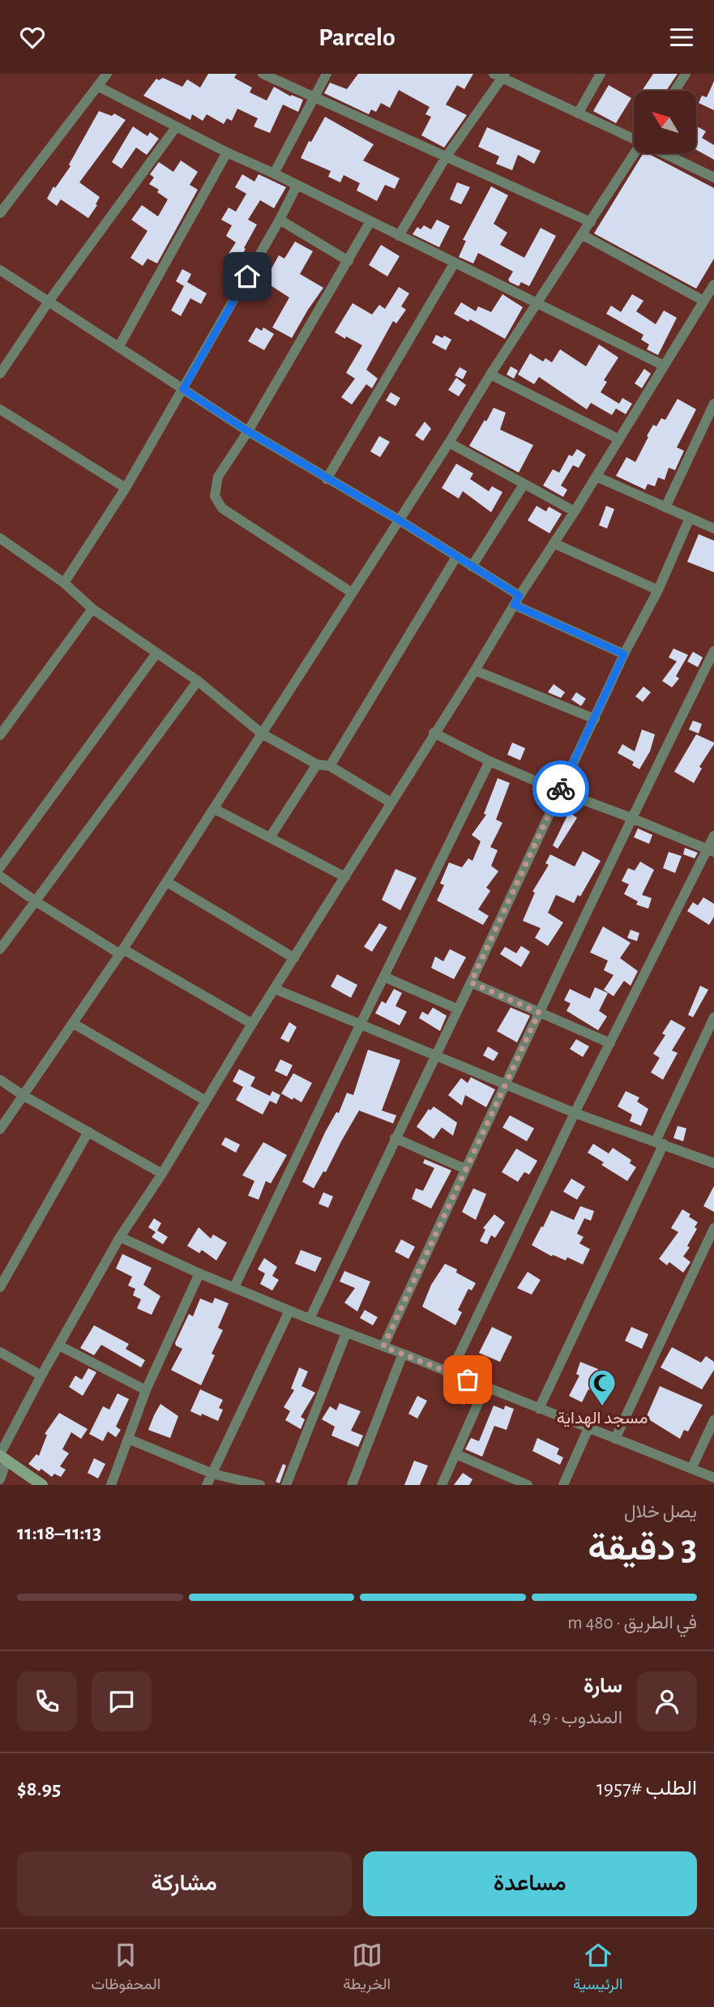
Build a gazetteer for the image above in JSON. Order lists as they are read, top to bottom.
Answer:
{
  "places": {
    "mosque": ["مسجد الهداية"]
  },
  "north": "top left",
  "page": {
    "header": "Parcelo",
    "heading": ["3 دقيقة", "يصل خلال", "11:13–11:18"],
    "panel": [
      "سارة",
      "المندوب · 4.9",
      "الطلب #1957",
      "$8.95"
    ],
    "bar": "في الطريق · 480 m",
    "buttons": ["مساعدة", "مشاركة"],
    "tabs": ["الرئيسية", "الخريطة", "المحفوظات"]
  }
}
